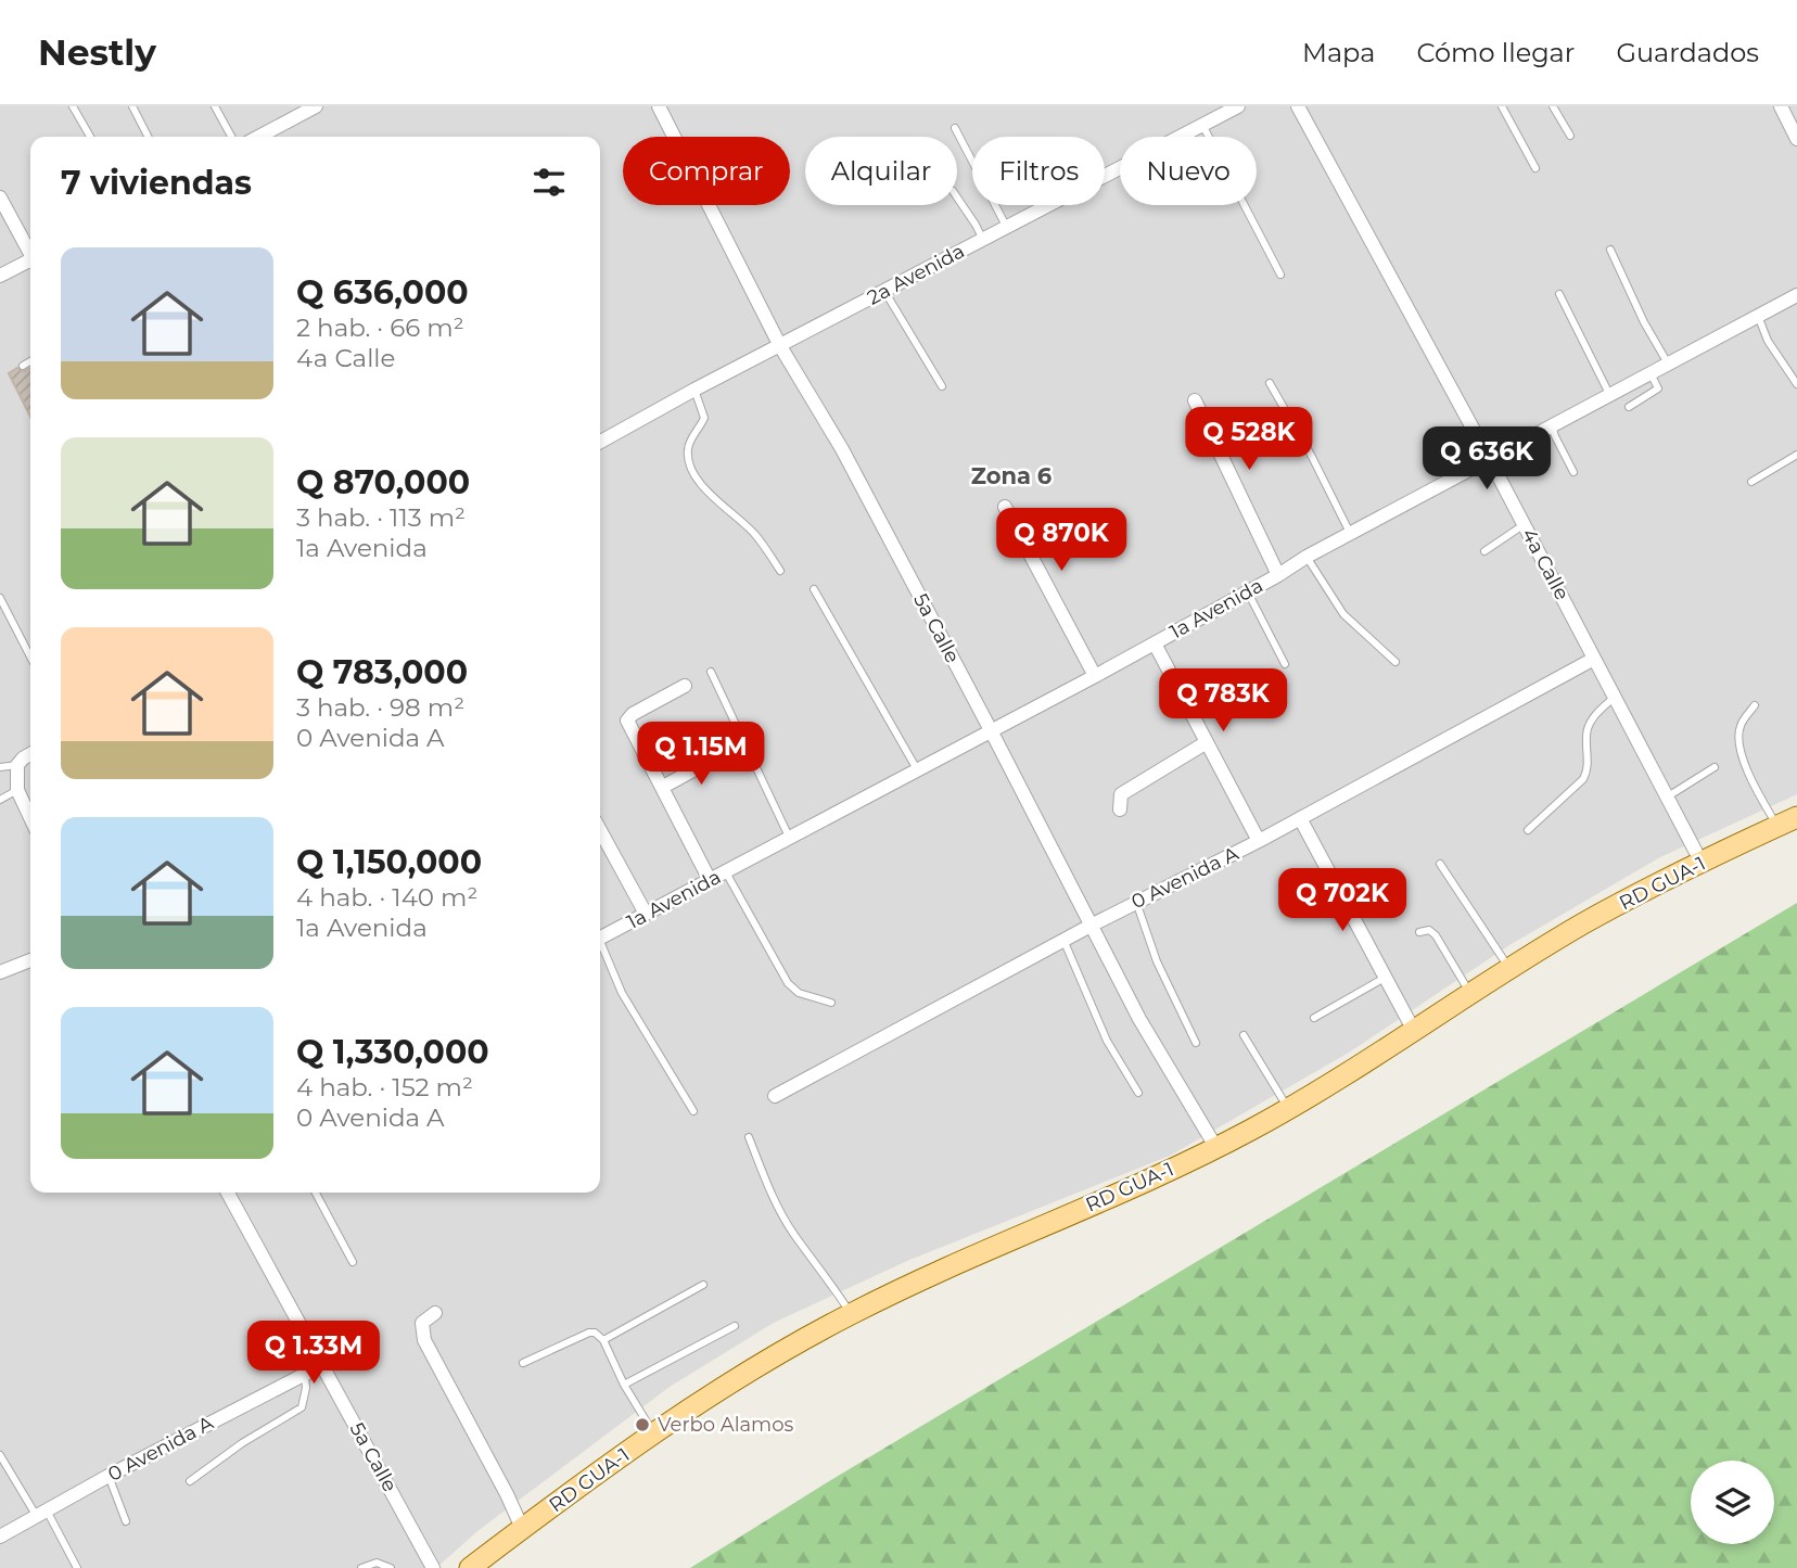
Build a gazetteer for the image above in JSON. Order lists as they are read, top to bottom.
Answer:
{
  "streets": {
    "main road": ["RD GUA-1"],
    "street": [
      "2a Avenida",
      "4a Calle",
      "1a Avenida",
      "5a Calle",
      "0 Avenida A"
    ]
  },
  "crossings": [
    ["2a Avenida", "5a Calle"],
    ["4a Calle", "1a Avenida"],
    ["4a Calle", "0 Avenida A"],
    ["4a Calle", "RD GUA-1"],
    ["1a Avenida", "5a Calle"],
    ["5a Calle", "0 Avenida A"],
    ["5a Calle", "RD GUA-1"]
  ],
  "districts": ["Zona 6"],
  "places": ["Verbo Alamos"],
  "page": {
    "header": "Nestly",
    "nav": ["Mapa", "Cómo llegar", "Guardados"],
    "chip": [
      "Comprar",
      "Alquilar",
      "Filtros",
      "Nuevo"
    ],
    "heading": "7 viviendas",
    "list": [
      {
        "name": "Q 636,000",
        "note": "2 hab. · 66 m² · 4a Calle"
      },
      {
        "name": "Q 870,000",
        "note": "3 hab. · 113 m² · 1a Avenida"
      },
      {
        "name": "Q 783,000",
        "note": "3 hab. · 98 m² · 0 Avenida A"
      },
      {
        "name": "Q 1,150,000",
        "note": "4 hab. · 140 m² · 1a Avenida"
      },
      {
        "name": "Q 1,330,000",
        "note": "4 hab. · 152 m² · 0 Avenida A"
      }
    ],
    "price": [
      "Q 528K",
      "Q 636K",
      "Q 870K",
      "Q 783K",
      "Q 1.15M",
      "Q 702K",
      "Q 1.33M"
    ]
  }
}
